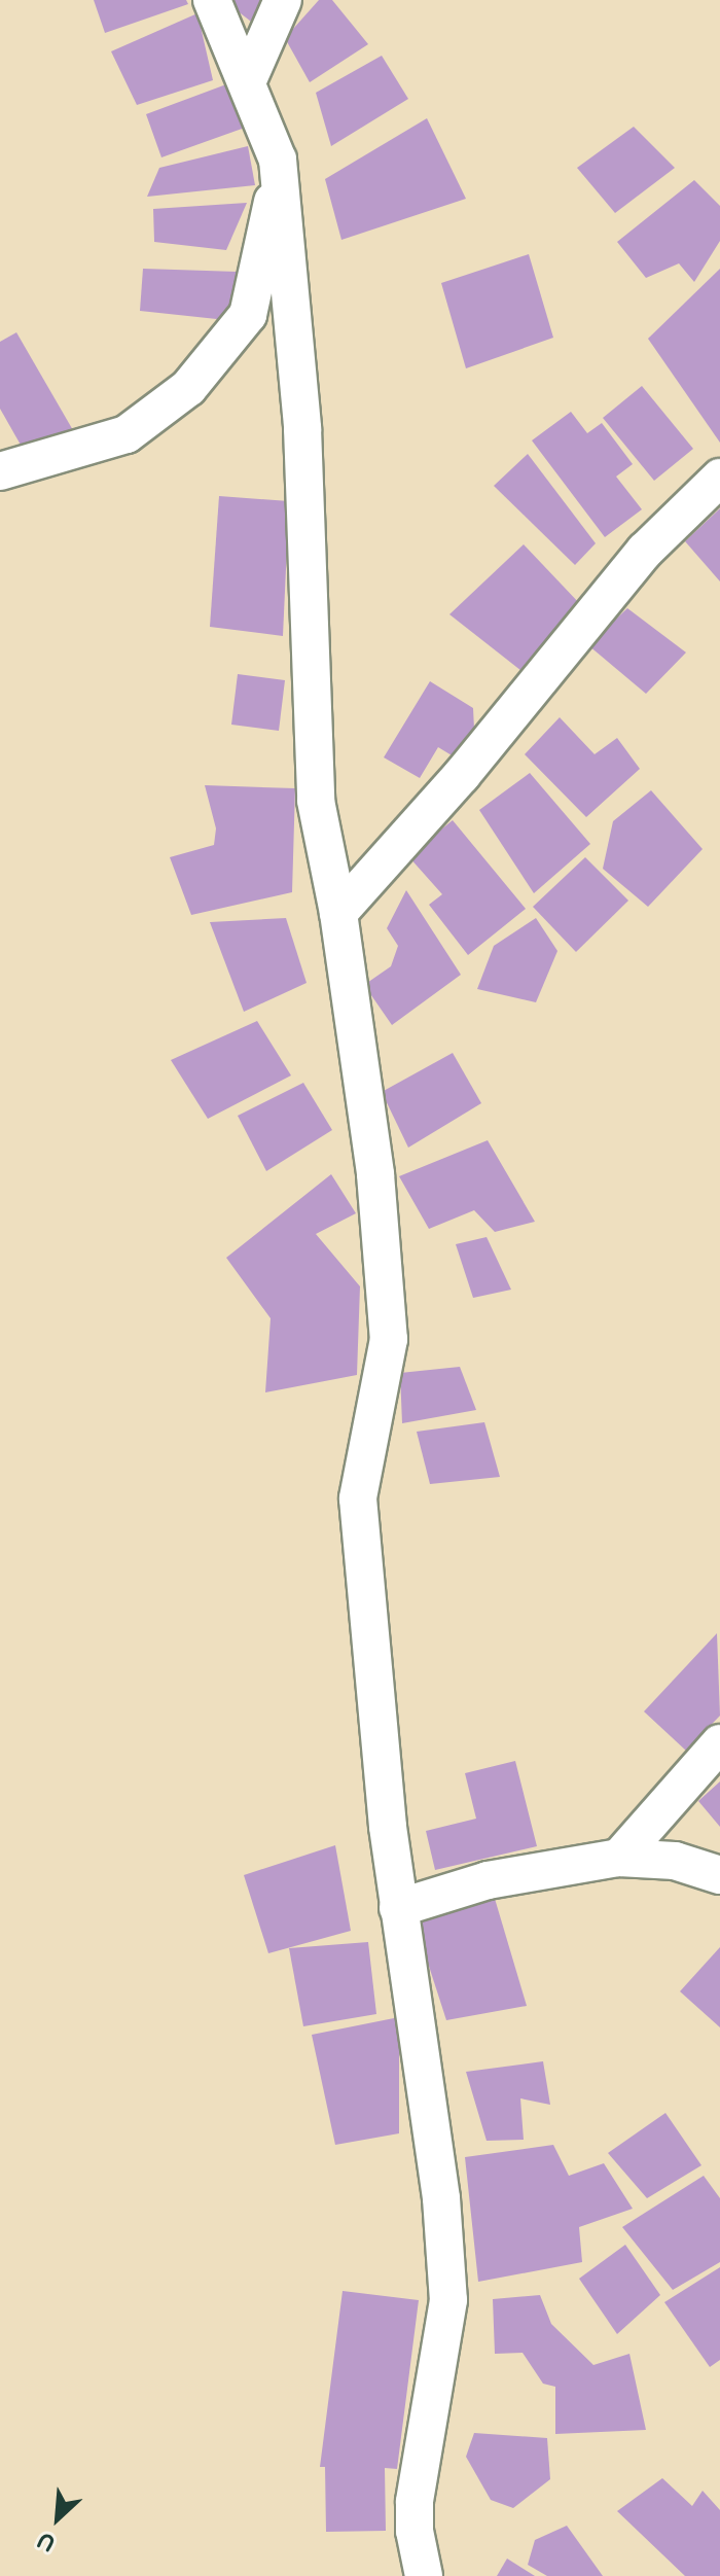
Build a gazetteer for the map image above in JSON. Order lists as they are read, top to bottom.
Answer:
{
  "north": "bottom left"
}
